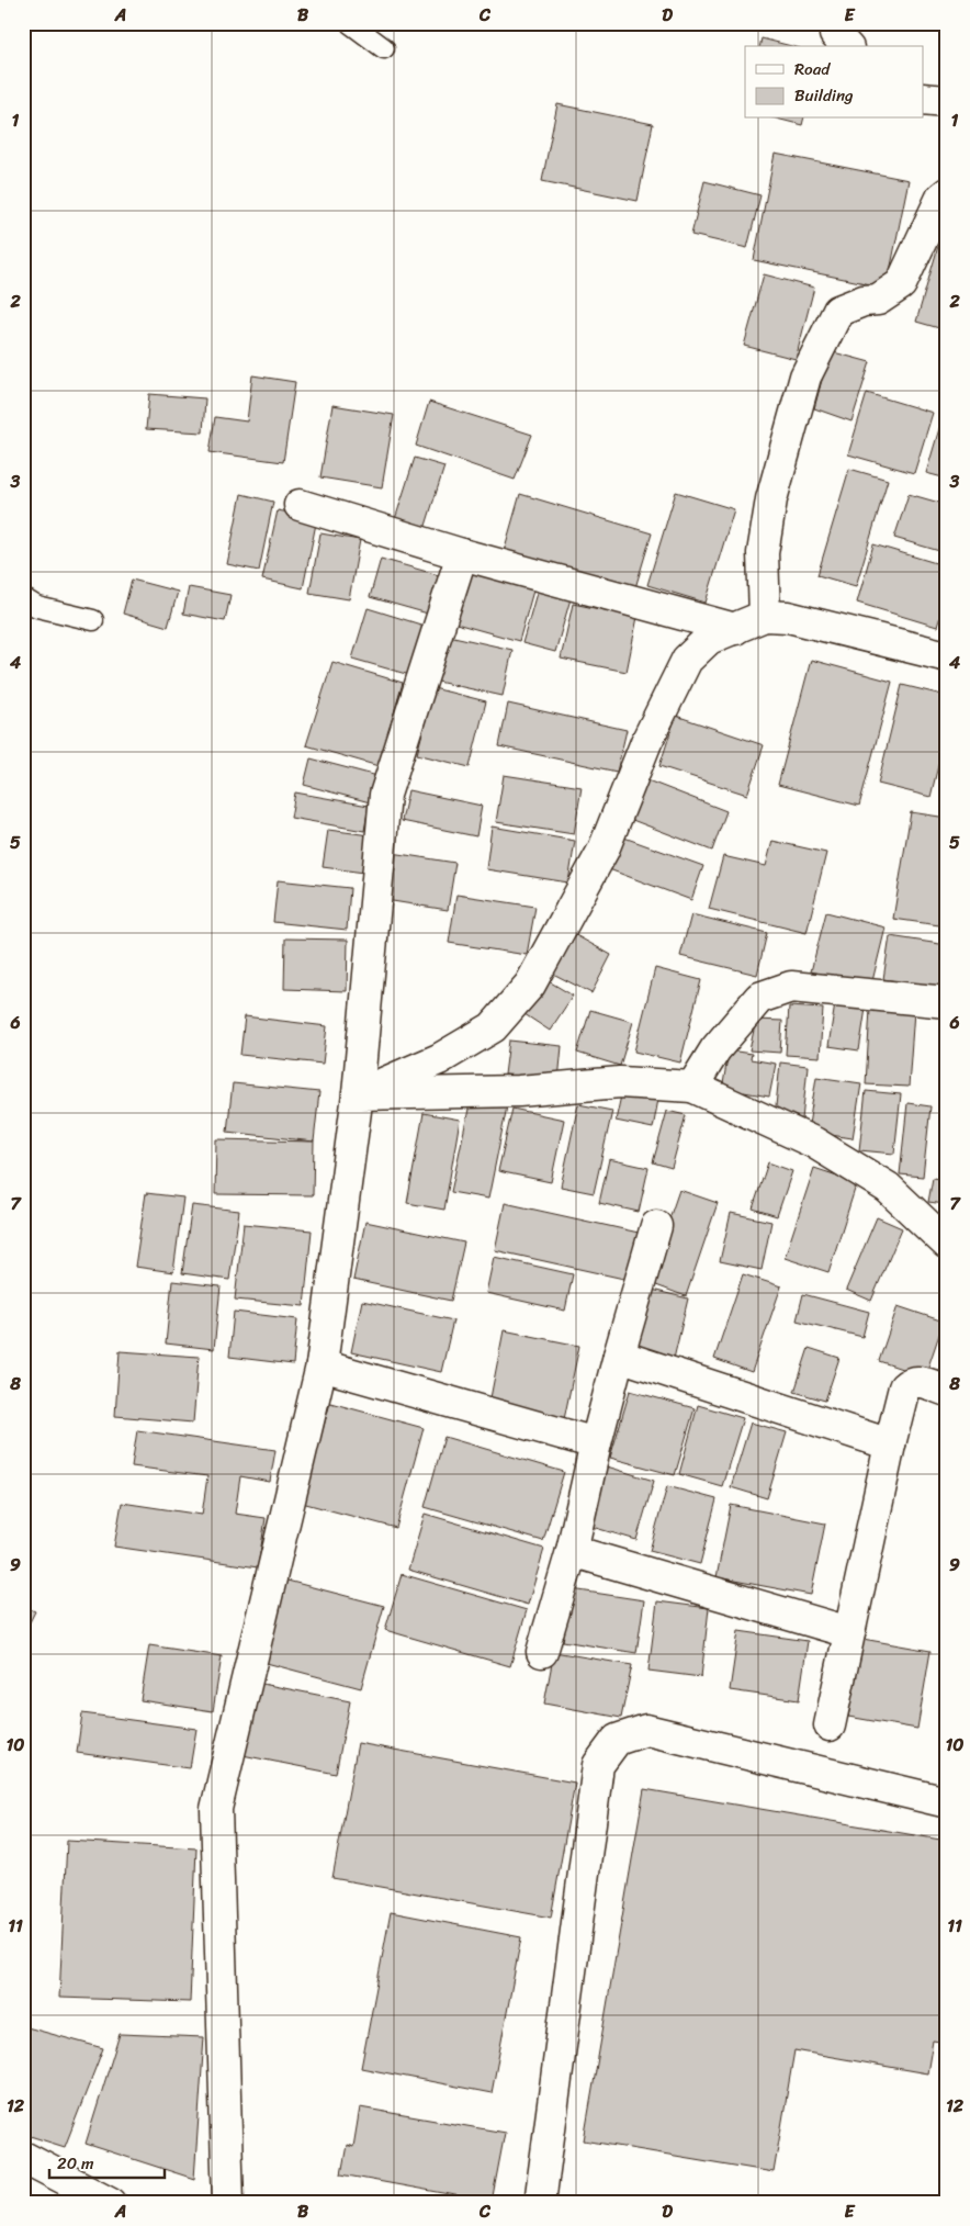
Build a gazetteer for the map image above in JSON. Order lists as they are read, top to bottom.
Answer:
{
  "legend": ["Road", "Building"],
  "scale_bar": "20 m",
  "grid": {
    "columns": [
      "A",
      "B",
      "C",
      "D",
      "E"
    ],
    "rows": [
      "1",
      "2",
      "3",
      "4",
      "5",
      "6",
      "7",
      "8",
      "9",
      "10",
      "11",
      "12"
    ]
  }
}
